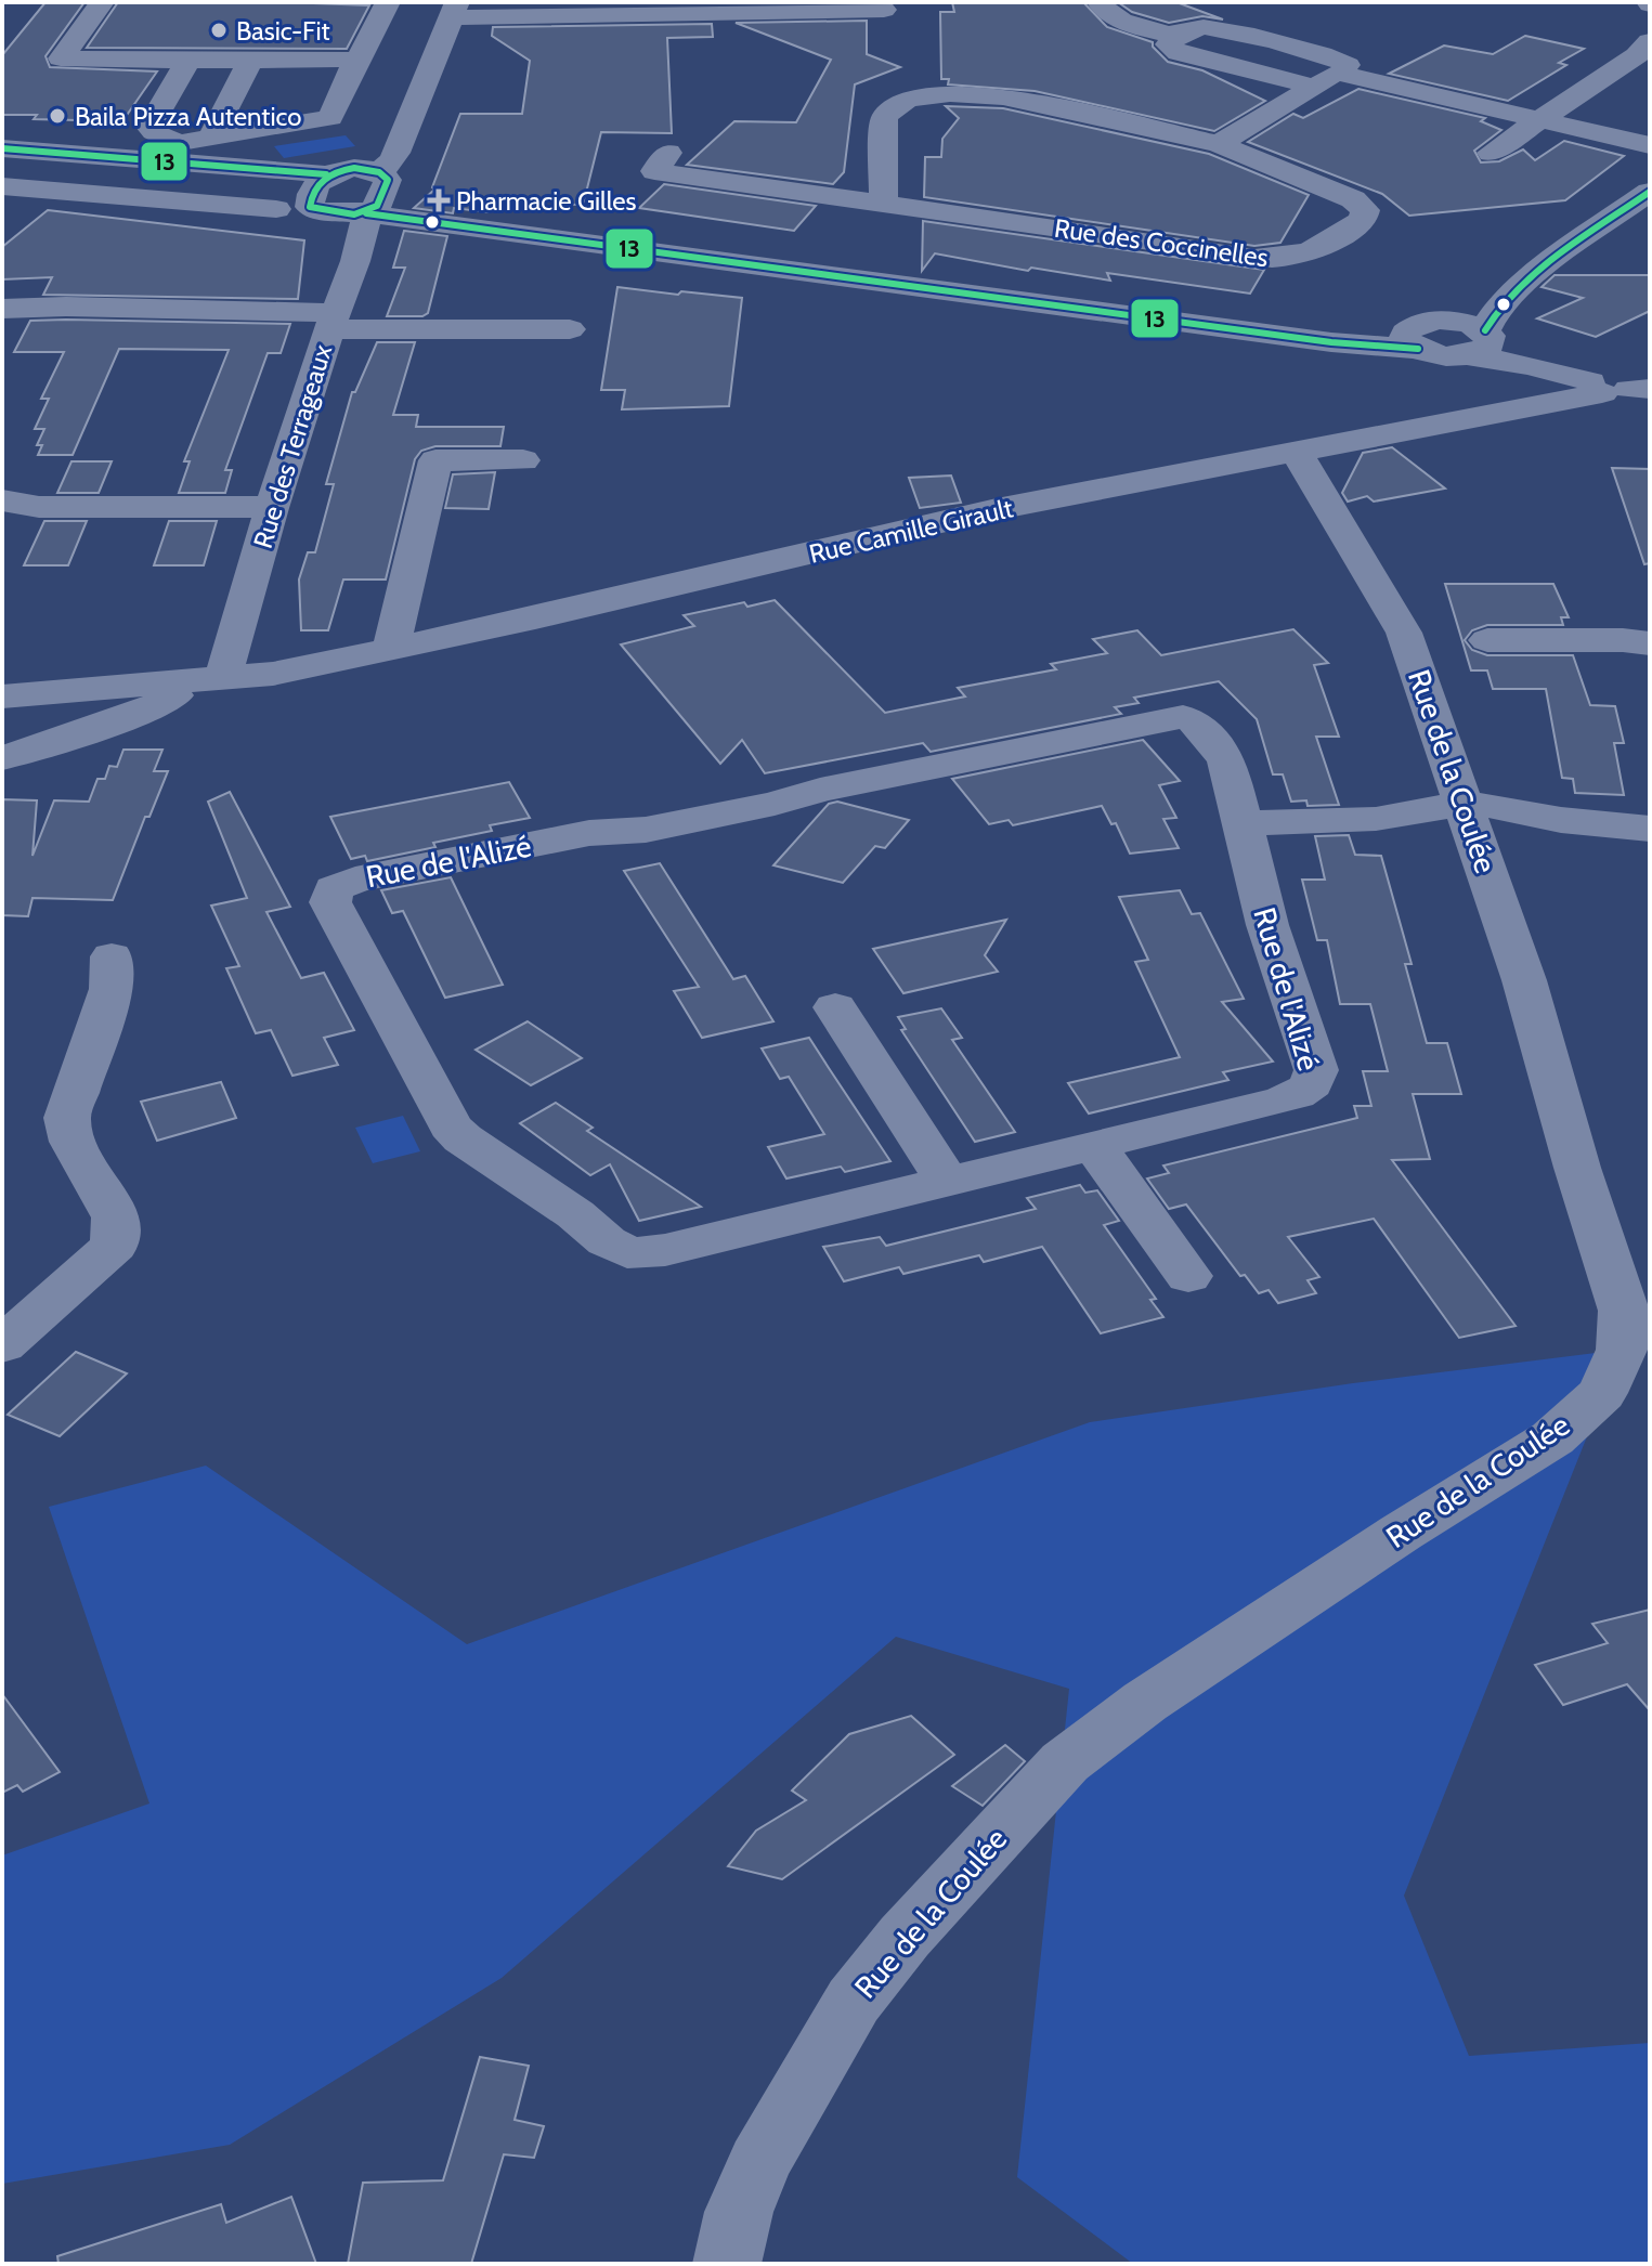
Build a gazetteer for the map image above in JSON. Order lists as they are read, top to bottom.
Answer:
{
  "streets": {
    "street": [
      "Rue des Coccinelles",
      "Rue des Terrageaux",
      "Rue Camille Girault",
      "Rue de la Coulée",
      "Rue de l'Alizé"
    ]
  },
  "crossings": [
    ["Rue des Terrageaux", "Rue Camille Girault"],
    ["Rue Camille Girault", "Rue de la Coulée"]
  ],
  "places": {
    "other": ["Basic-Fit", "Baila Pizza Autentico"],
    "health": ["Pharmacie Gilles"]
  },
  "lines": ["transit line 13"]
}
